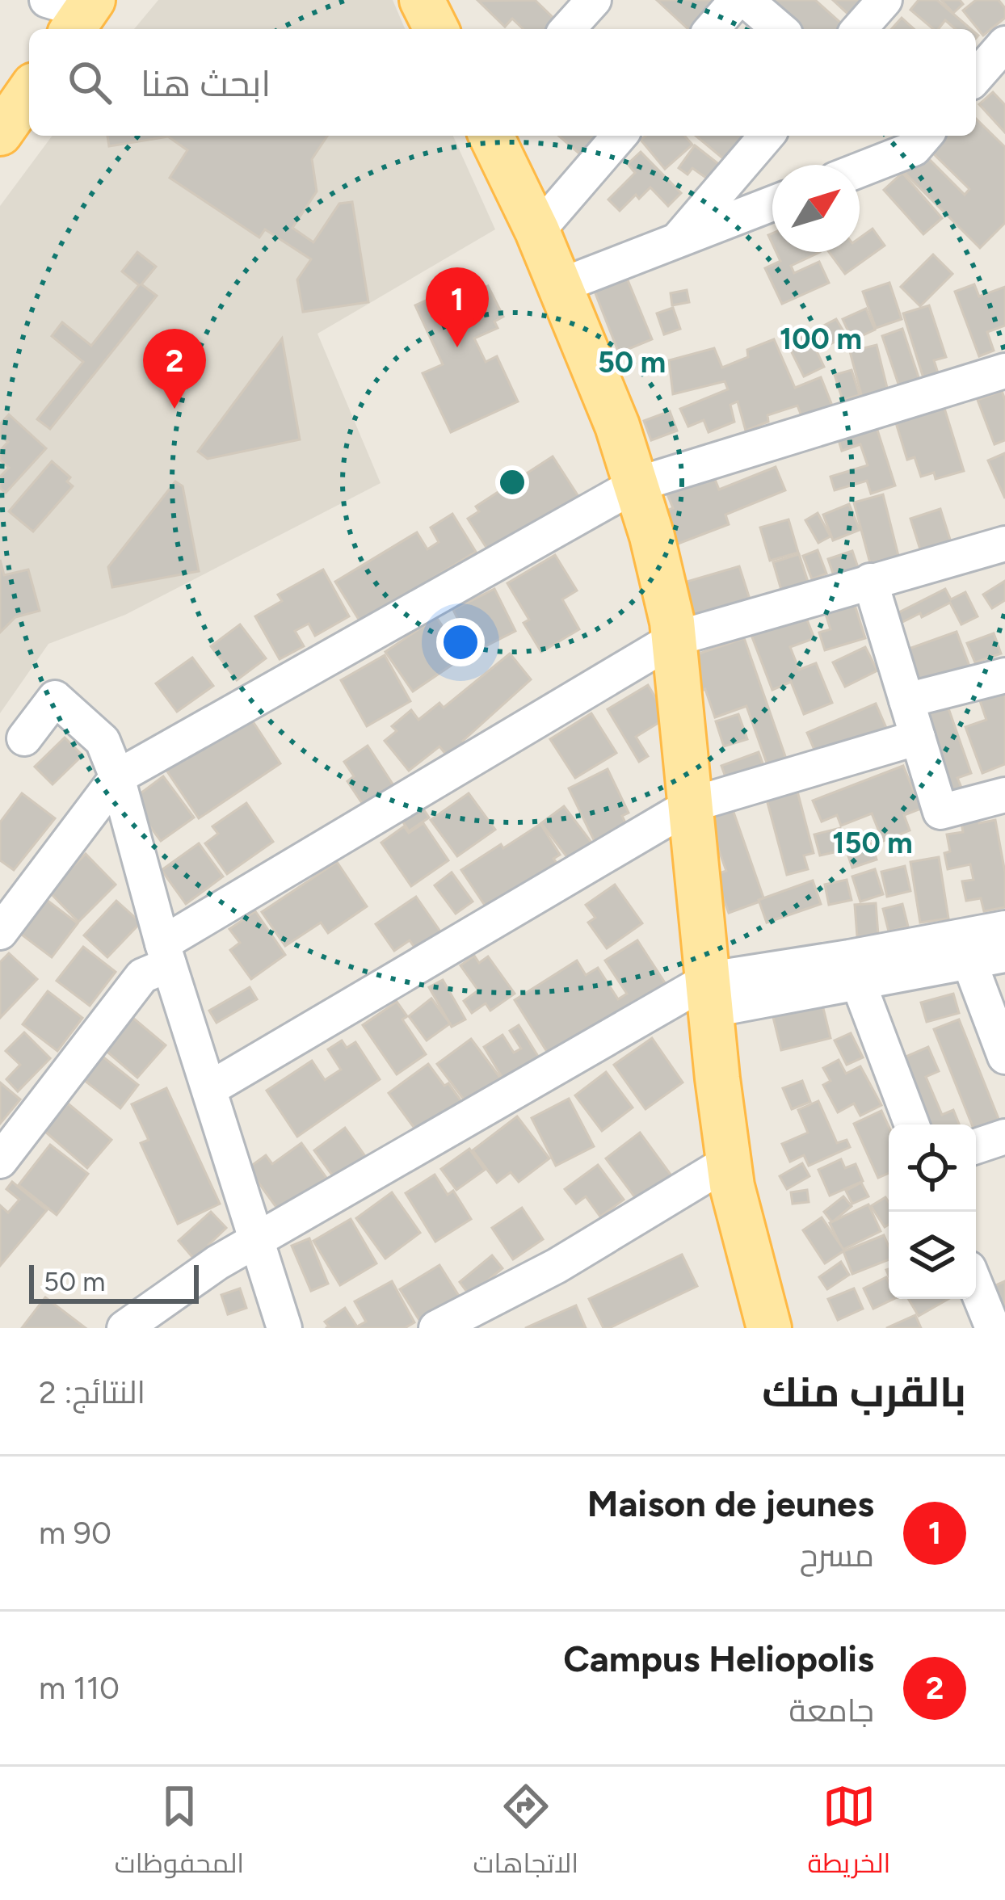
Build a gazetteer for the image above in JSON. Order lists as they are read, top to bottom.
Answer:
{
  "scale_bar": "50 m",
  "north": "top right",
  "page": {
    "search": "ابحث هنا",
    "pins": ["1", "2"],
    "scale": "50 m",
    "heading": ["بالقرب منك", "النتائج: 2"],
    "list": [
      {
        "mark": "1",
        "name": "Maison de jeunes",
        "note": "مسرح",
        "value": "90 m"
      },
      {
        "mark": "2",
        "name": "Campus Heliopolis",
        "note": "جامعة",
        "value": "110 m"
      }
    ],
    "nav": ["الخريطة", "الاتجاهات", "المحفوظات"]
  },
  "rings": ["100 m", "50 m", "150 m"]
}
